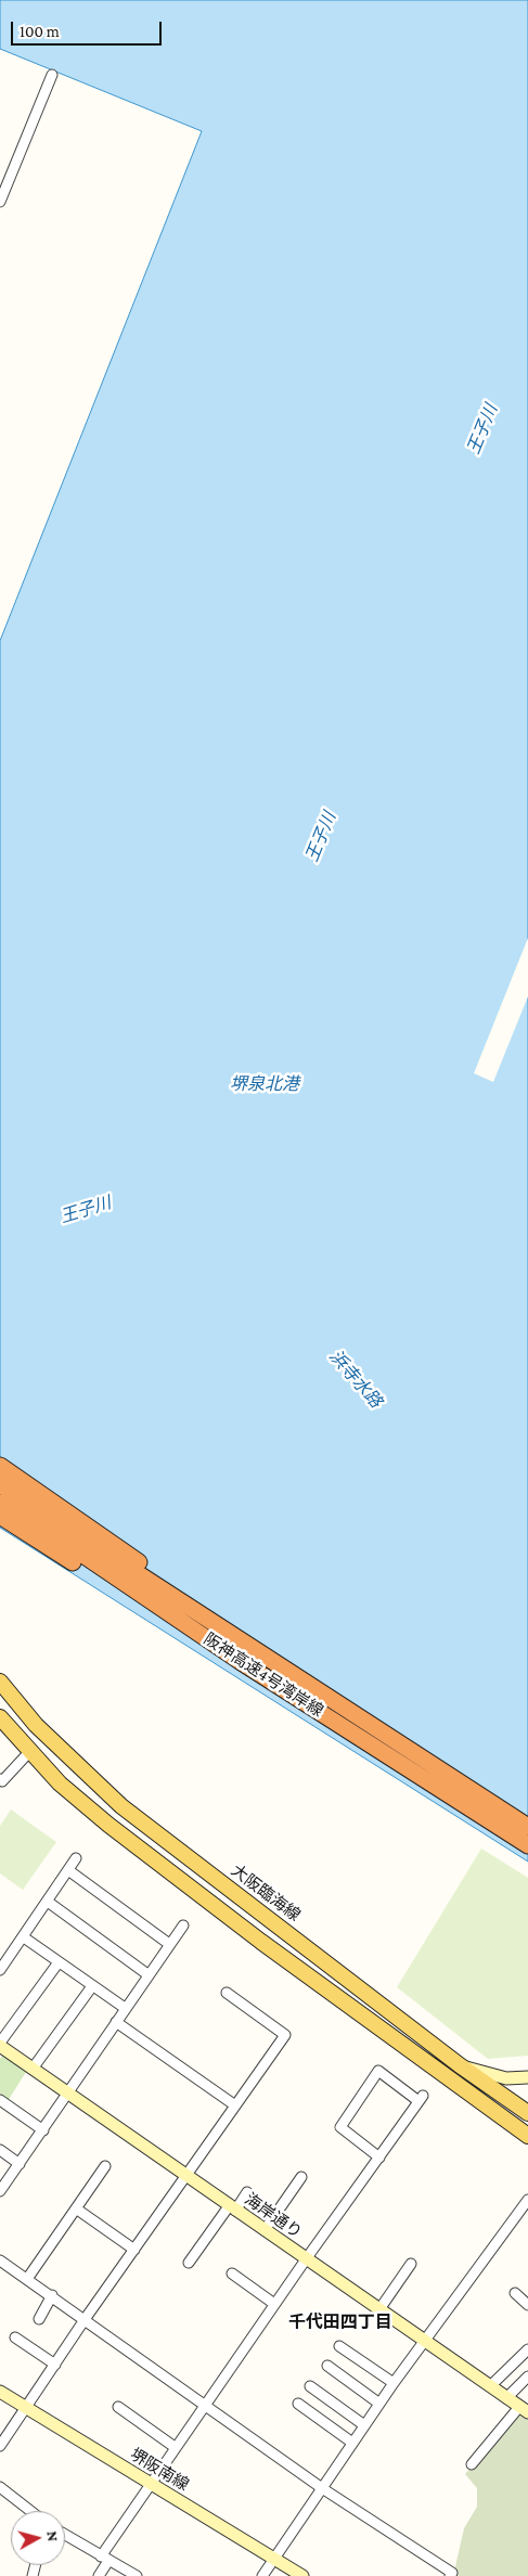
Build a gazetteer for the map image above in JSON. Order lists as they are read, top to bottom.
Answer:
{
  "streets": {
    "highway": ["阪神高速4号湾岸線"],
    "main road": ["大阪臨海線"],
    "street": ["海岸通り", "堺阪南線"]
  },
  "districts": ["千代田四丁目"],
  "water": ["王子川", "堺泉北港", "浜寺水路"],
  "scale_bar": "100 m",
  "north": "right"
}
